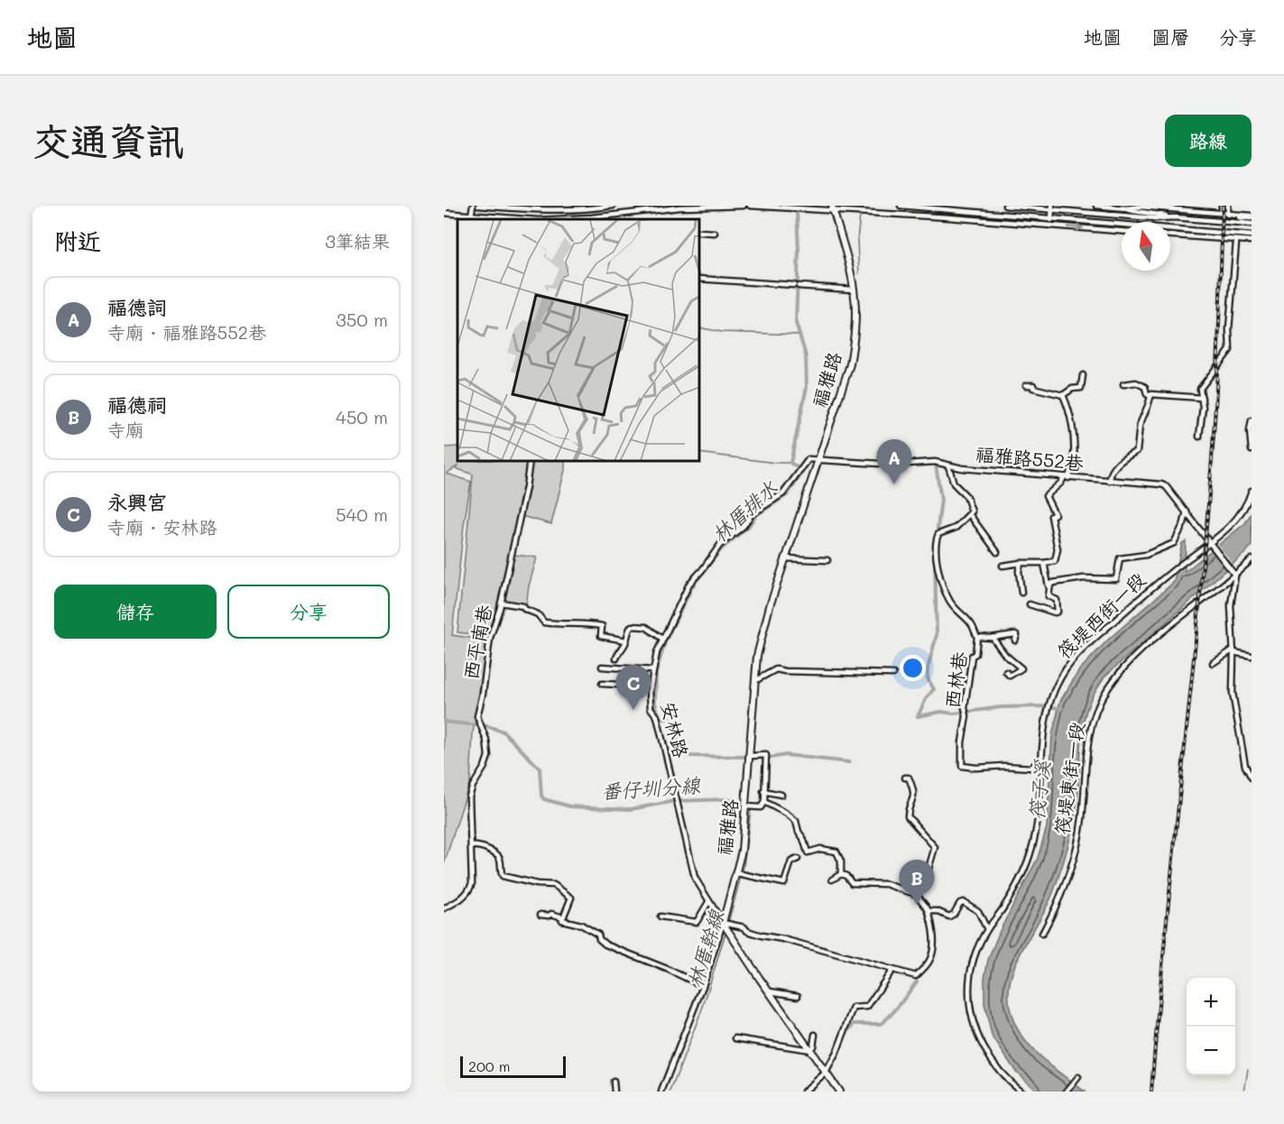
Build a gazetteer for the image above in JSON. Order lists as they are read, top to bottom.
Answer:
{
  "streets": {
    "main road": ["福雅路", "安林路"],
    "street": [
      "福雅路552巷",
      "筏堤西街一段",
      "西平南巷",
      "西林巷",
      "筏堤東街一段"
    ]
  },
  "crossings": [
    ["福雅路", "福雅路552巷"],
    ["福雅路", "安林路"],
    ["福雅路552巷", "筏堤西街一段"],
    ["福雅路552巷", "安林路"],
    ["福雅路552巷", "筏堤東街一段"],
    ["筏堤西街一段", "西林巷"]
  ],
  "water": [
    "林厝排水",
    "番仔圳分線",
    "筏子溪",
    "林厝幹線"
  ],
  "scale_bar": "200 m",
  "north": "top",
  "page": {
    "header": "地圖",
    "nav": ["地圖", "圖層", "分享"],
    "buttons": [
      "路線",
      ["儲存", "分享"]
    ],
    "title": "交通資訊",
    "heading": ["附近", "3筆結果"],
    "list": [
      {
        "mark": "A",
        "name": "福德詞",
        "note": "寺廟 · 福雅路552巷",
        "value": "350 m"
      },
      {
        "mark": "B",
        "name": "福德祠",
        "note": "寺廟",
        "value": "450 m"
      },
      {
        "mark": "C",
        "name": "永興宮",
        "note": "寺廟 · 安林路",
        "value": "540 m"
      }
    ],
    "pins": ["A", "C", "B"],
    "map_buttons": ["+", "−"],
    "scale": "200 m"
  }
}
